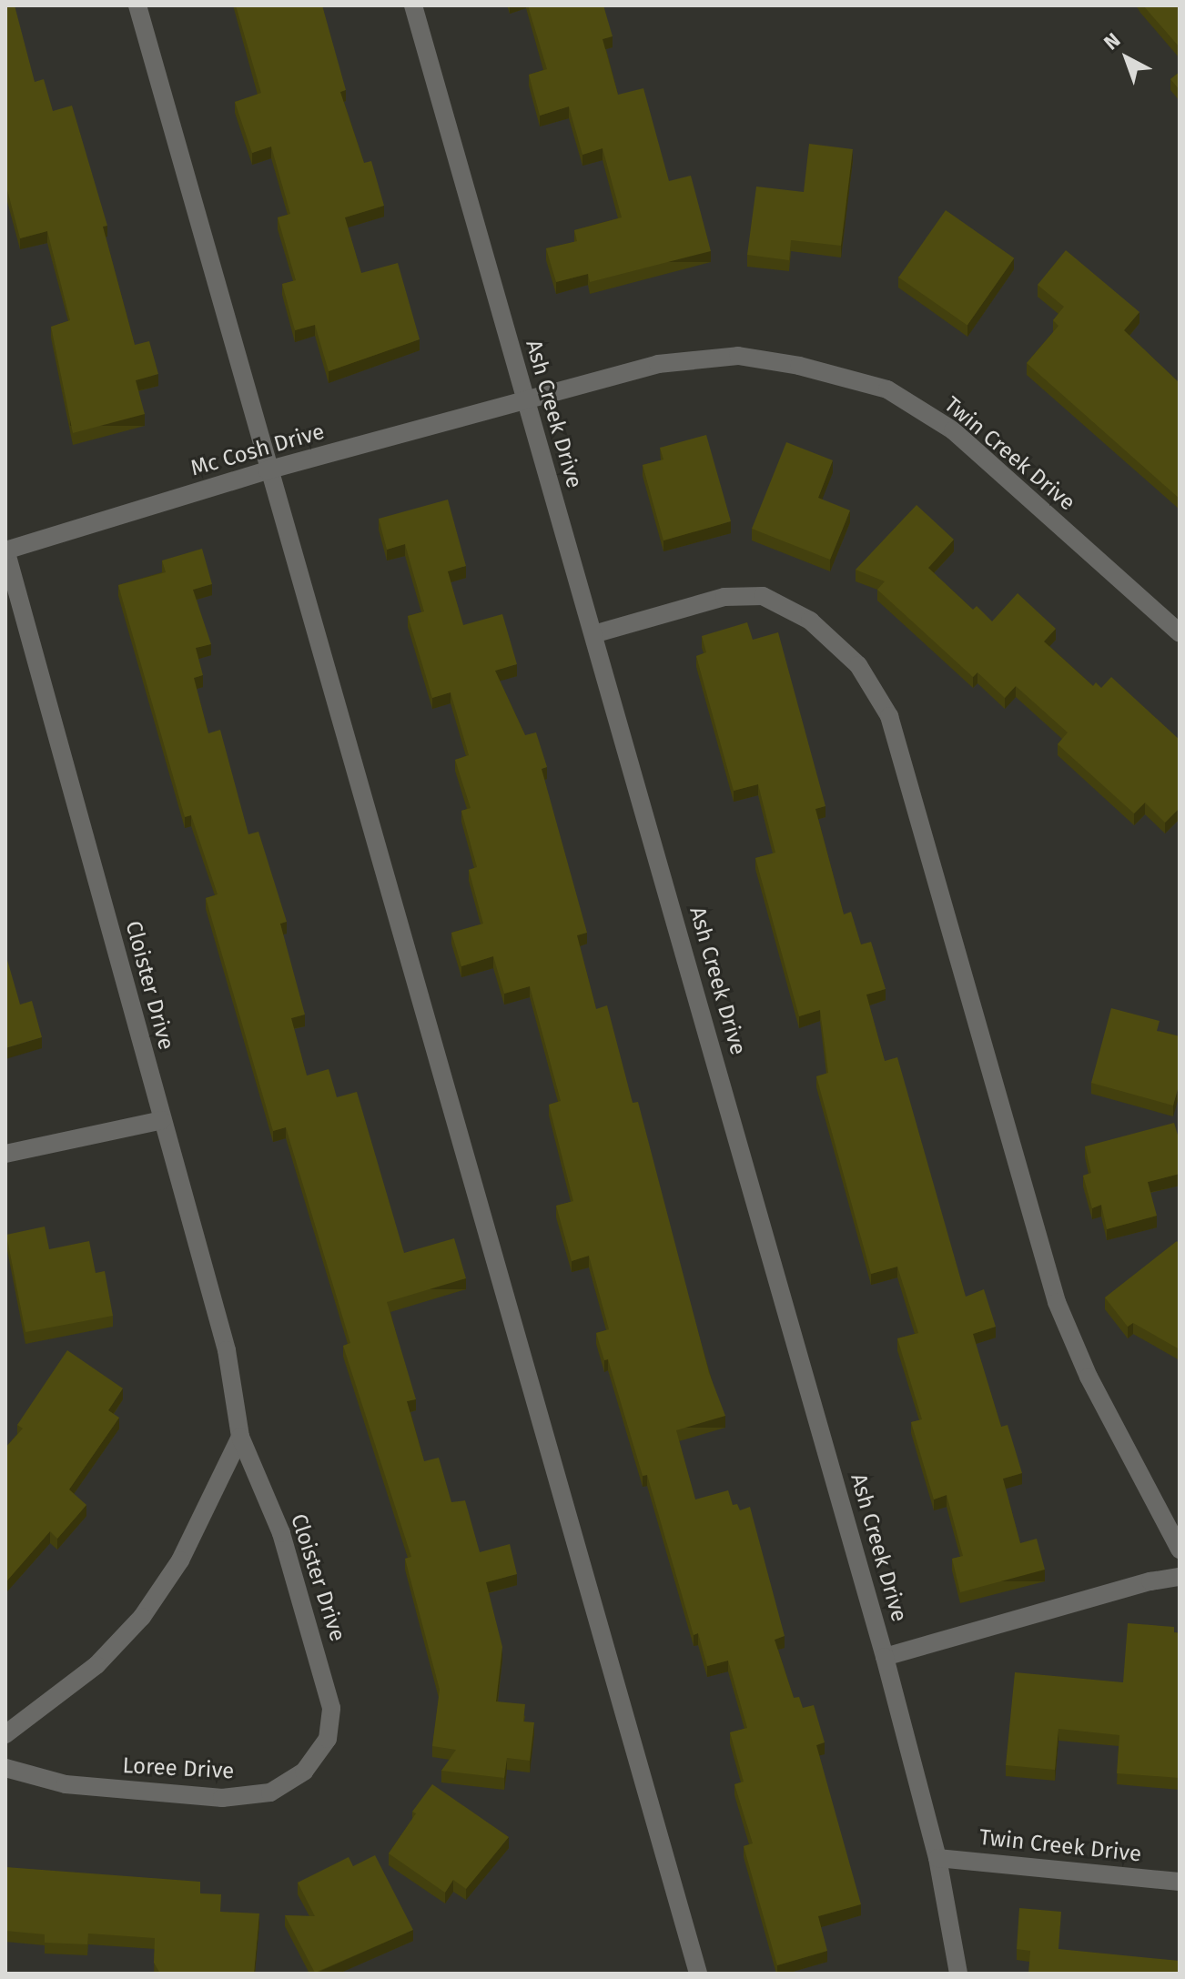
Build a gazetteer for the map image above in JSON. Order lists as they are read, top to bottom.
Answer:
{
  "streets": {
    "street": [
      "Ash Creek Drive",
      "Mc Cosh Drive",
      "Twin Creek Drive",
      "Cloister Drive",
      "Loree Drive"
    ]
  },
  "crossings": [
    ["Ash Creek Drive", "Mc Cosh Drive"],
    ["Ash Creek Drive", "Twin Creek Drive"],
    ["Mc Cosh Drive", "Twin Creek Drive"],
    ["Mc Cosh Drive", "Cloister Drive"],
    ["Cloister Drive", "Loree Drive"]
  ],
  "north": "top left"
}
